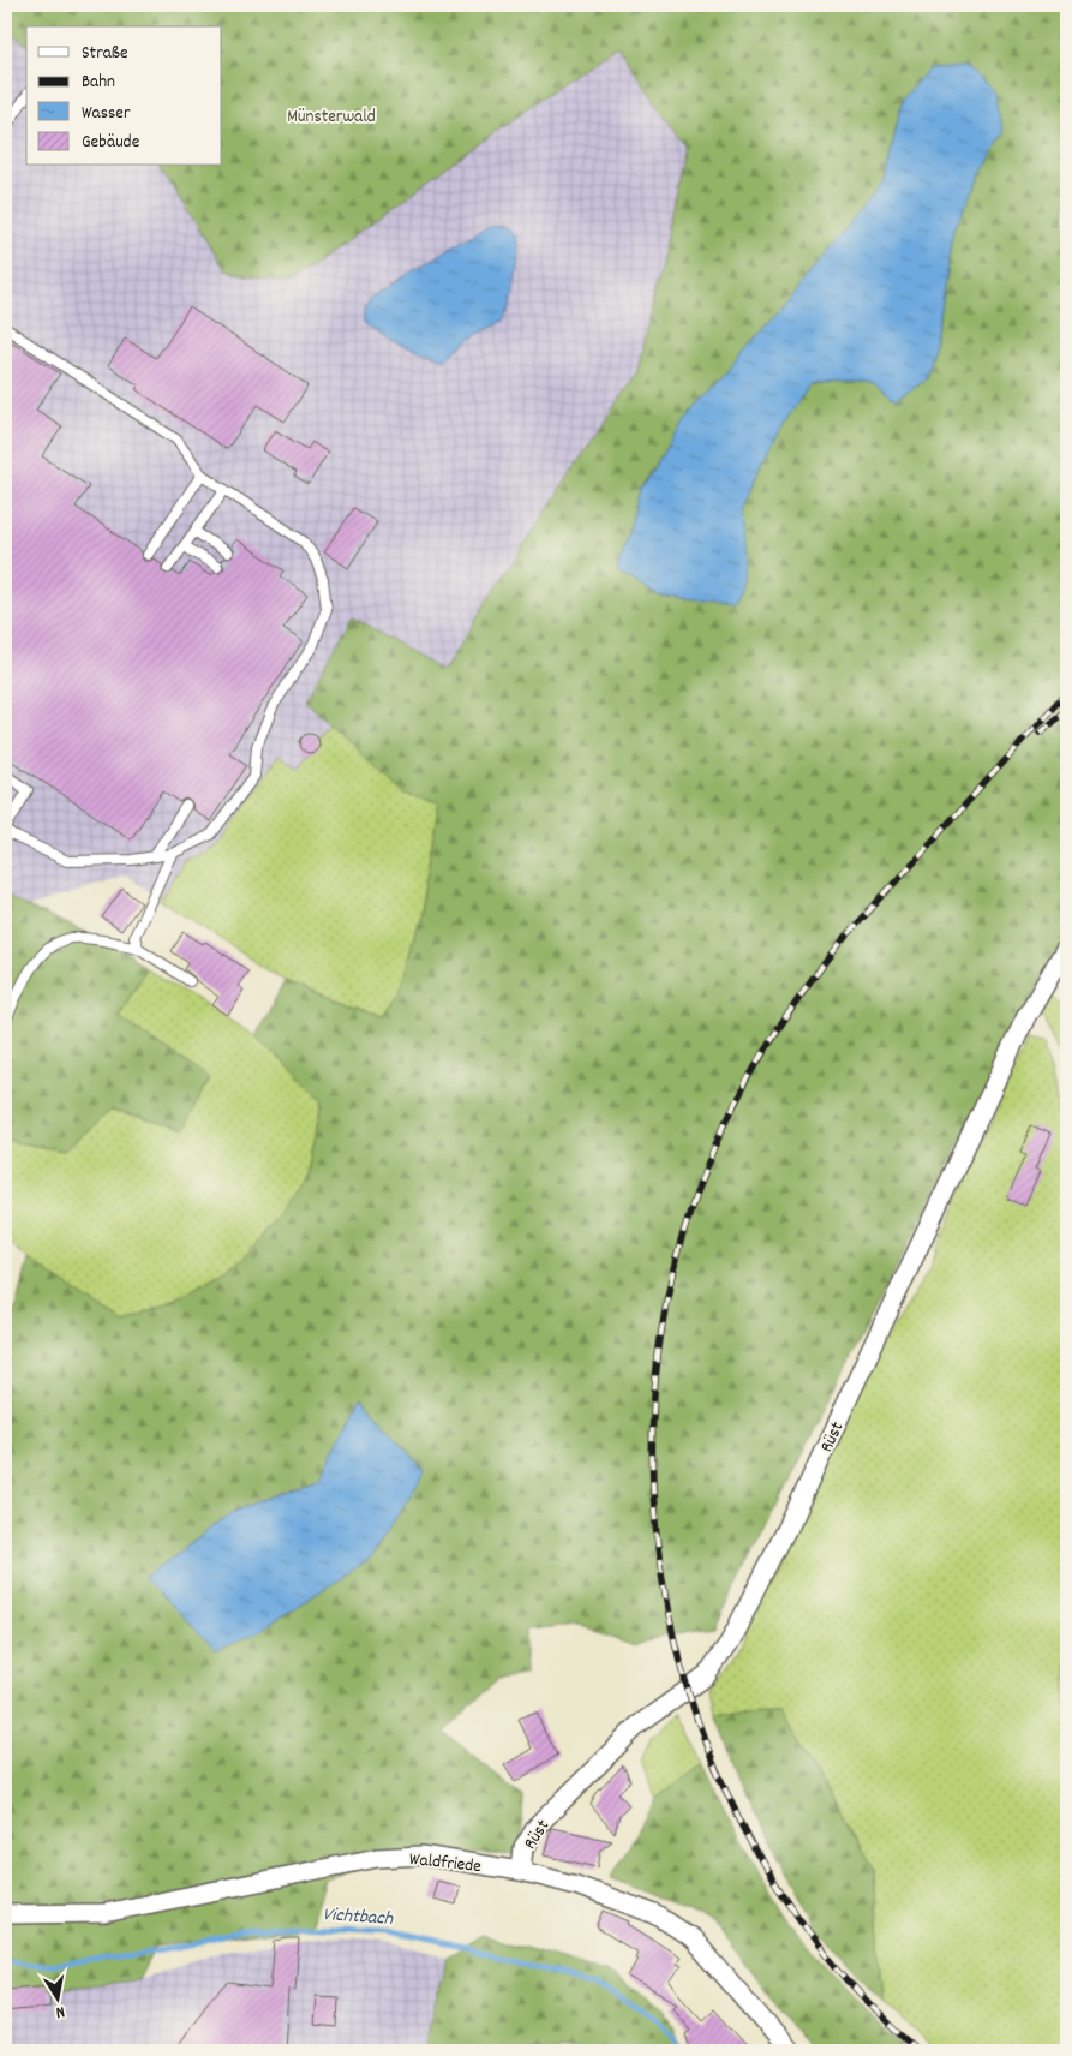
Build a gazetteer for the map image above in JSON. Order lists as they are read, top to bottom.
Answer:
{
  "streets": {
    "street": ["Rüst", "Waldfriede"]
  },
  "crossings": [
    ["Rüst", "Waldfriede"]
  ],
  "water": ["Vichtbach"],
  "parks": ["Münsterwald"],
  "legend": [
    "Straße",
    "Bahn",
    "Wasser",
    "Gebäude"
  ],
  "north": "bottom"
}
